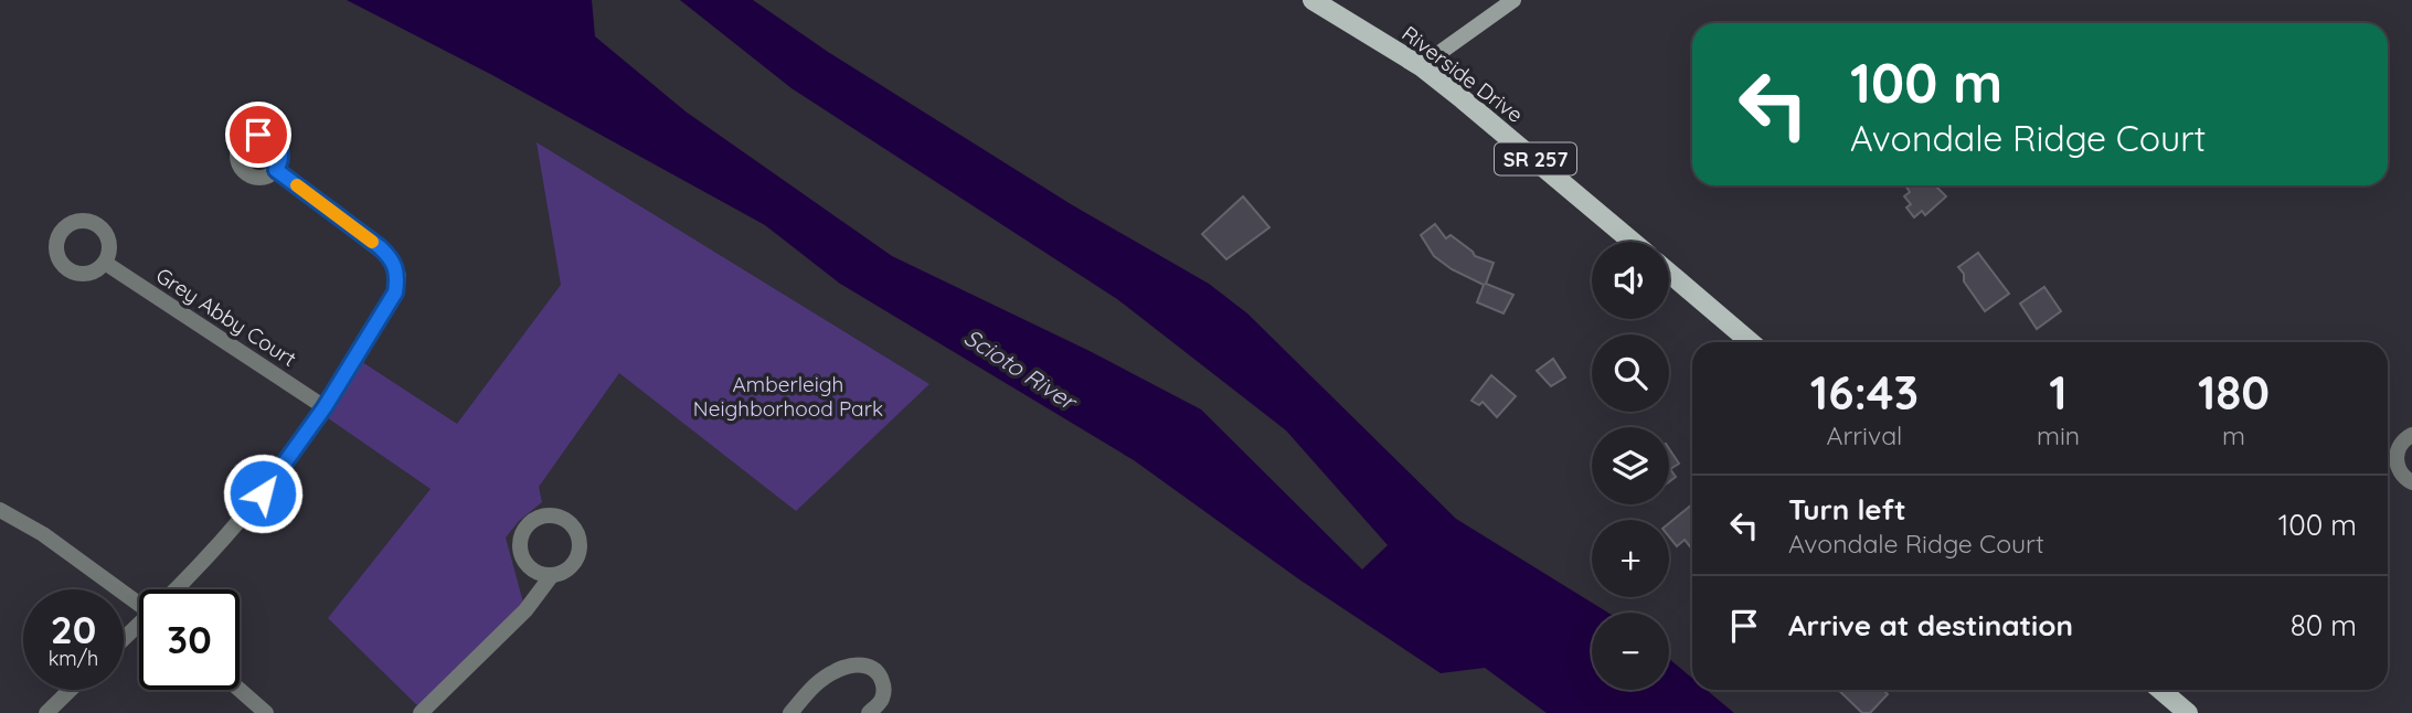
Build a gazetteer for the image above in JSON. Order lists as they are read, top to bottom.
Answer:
{
  "streets": {
    "main road": ["Riverside Drive", "SR 257"],
    "street": ["Grey Abby Court"]
  },
  "water": ["Scioto River"],
  "parks": ["Amberleigh Neighborhood Park"],
  "page": {
    "turn": ["100 m", "Avondale Ridge Court"],
    "map_buttons": ["+", "−"],
    "eta": [
      "16:43",
      "Arrival",
      "1",
      "min",
      "180",
      "m"
    ],
    "list": [
      {
        "name": "Turn left",
        "note": "Avondale Ridge Court",
        "value": "100 m"
      },
      {
        "name": "Arrive at destination",
        "value": "80 m"
      }
    ],
    "speed": "20 km/h",
    "limit": "30"
  }
}
